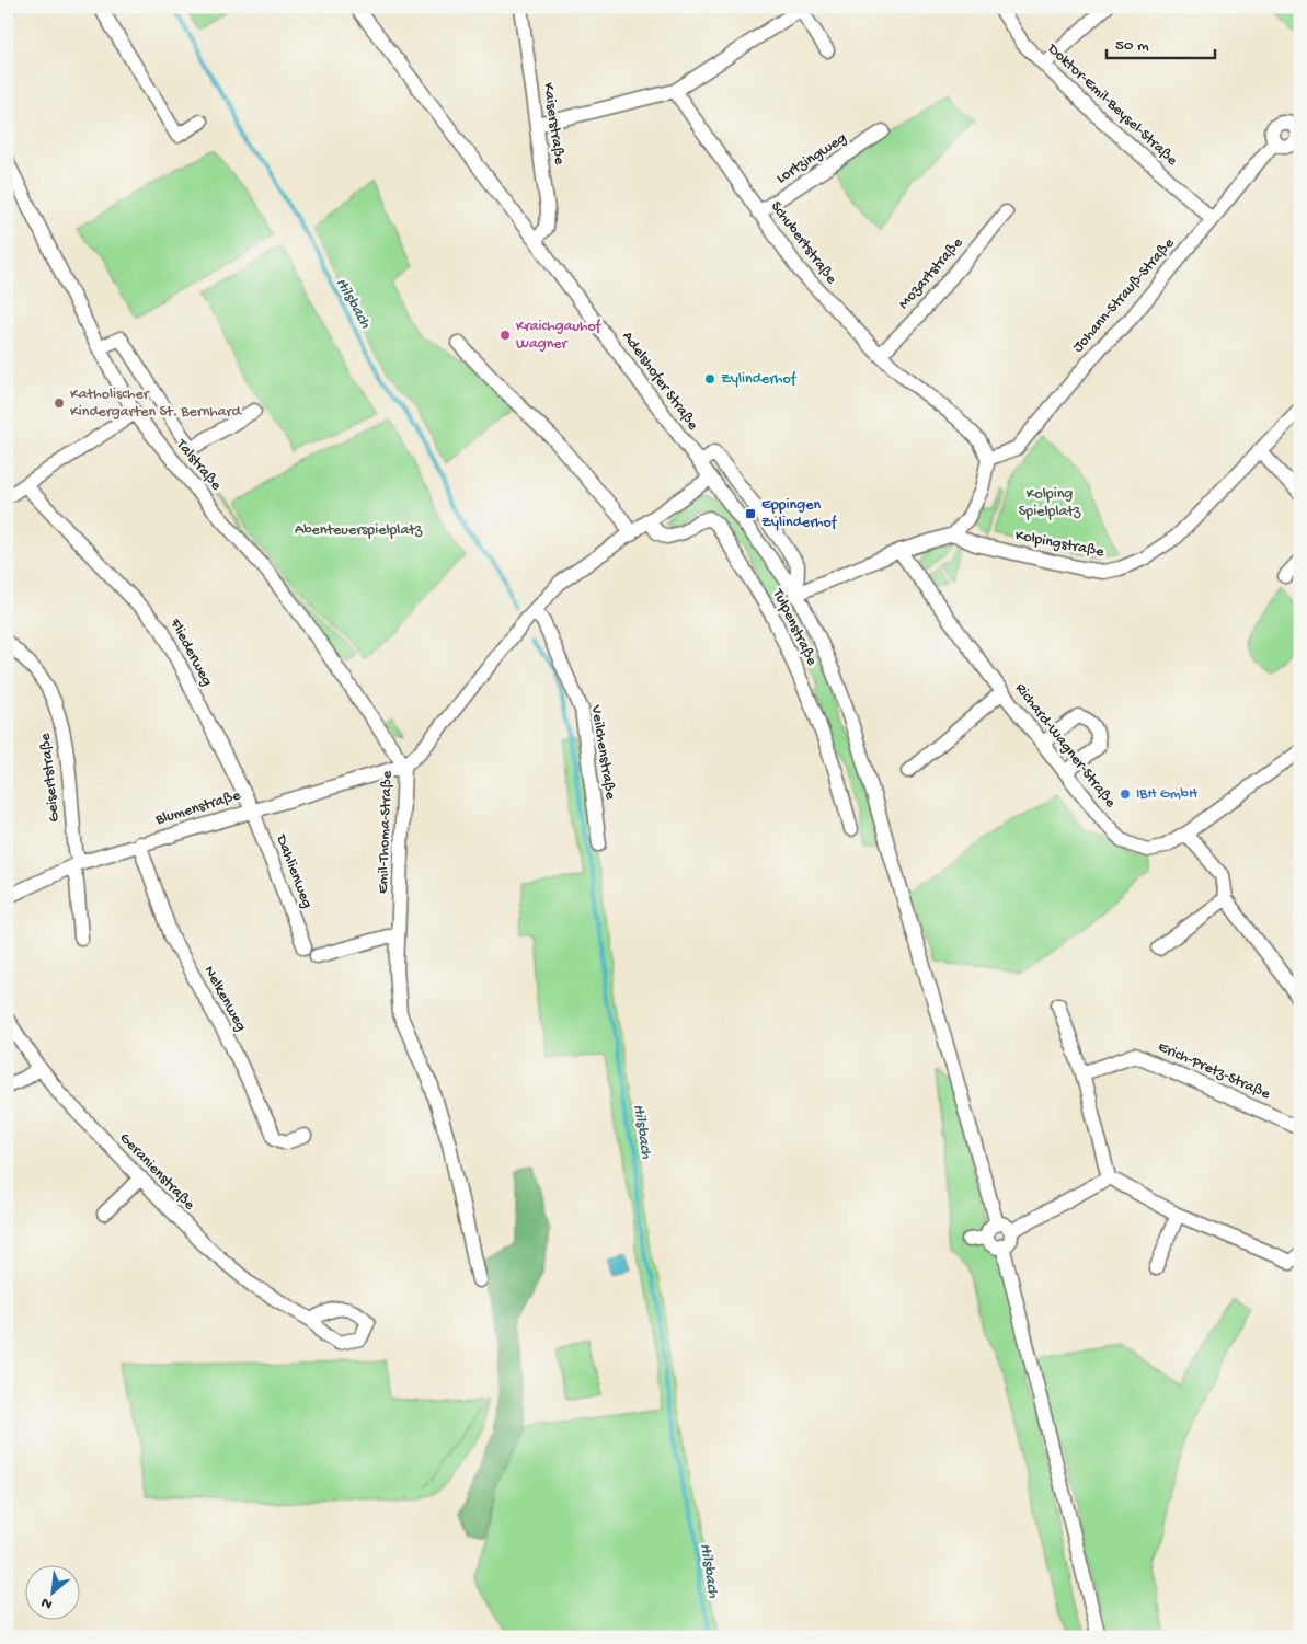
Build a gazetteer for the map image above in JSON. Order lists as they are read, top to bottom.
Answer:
{
  "streets": {
    "street": [
      "Doktor-Emil-Beysel-Straße",
      "Kaiserstraße",
      "Lortzingweg",
      "Schubertstraße",
      "Mozartstraße",
      "Johann-Strauß-Straße",
      "Adelshofer Straße",
      "Talstraße",
      "Kolpingstraße",
      "Tulpenstraße",
      "Fliederweg",
      "Richard-Wagner-Straße",
      "Veilchenstraße",
      "Geisertstraße",
      "Blumenstraße",
      "Emil-Thoma-Straße",
      "Dahlienweg",
      "Nelkenweg",
      "Erich-Pretz-Straße",
      "Geranienstraße"
    ]
  },
  "crossings": [
    ["Doktor-Emil-Beysel-Straße", "Johann-Strauß-Straße"],
    ["Kaiserstraße", "Adelshofer Straße"],
    ["Lortzingweg", "Schubertstraße"],
    ["Schubertstraße", "Mozartstraße"],
    ["Schubertstraße", "Johann-Strauß-Straße"],
    ["Adelshofer Straße", "Emil-Thoma-Straße"],
    ["Talstraße", "Blumenstraße"],
    ["Talstraße", "Emil-Thoma-Straße"],
    ["Tulpenstraße", "Emil-Thoma-Straße"],
    ["Fliederweg", "Blumenstraße"],
    ["Fliederweg", "Dahlienweg"],
    ["Veilchenstraße", "Emil-Thoma-Straße"],
    ["Geisertstraße", "Blumenstraße"],
    ["Blumenstraße", "Emil-Thoma-Straße"],
    ["Blumenstraße", "Dahlienweg"],
    ["Blumenstraße", "Nelkenweg"]
  ],
  "water": ["Hilsbach"],
  "parks": ["Kolping Spielplatz", "Abenteuerspielplatz"],
  "places": {
    "other": [
      "Kraichgauhof Wagner",
      "Zylinderhof",
      "Katholischer Kindergarten St. Bernhard",
      "IBH GmbH"
    ],
    "transit": ["Eppingen Zylinderhof"]
  },
  "scale_bar": "50 m",
  "north": "bottom left"
}
